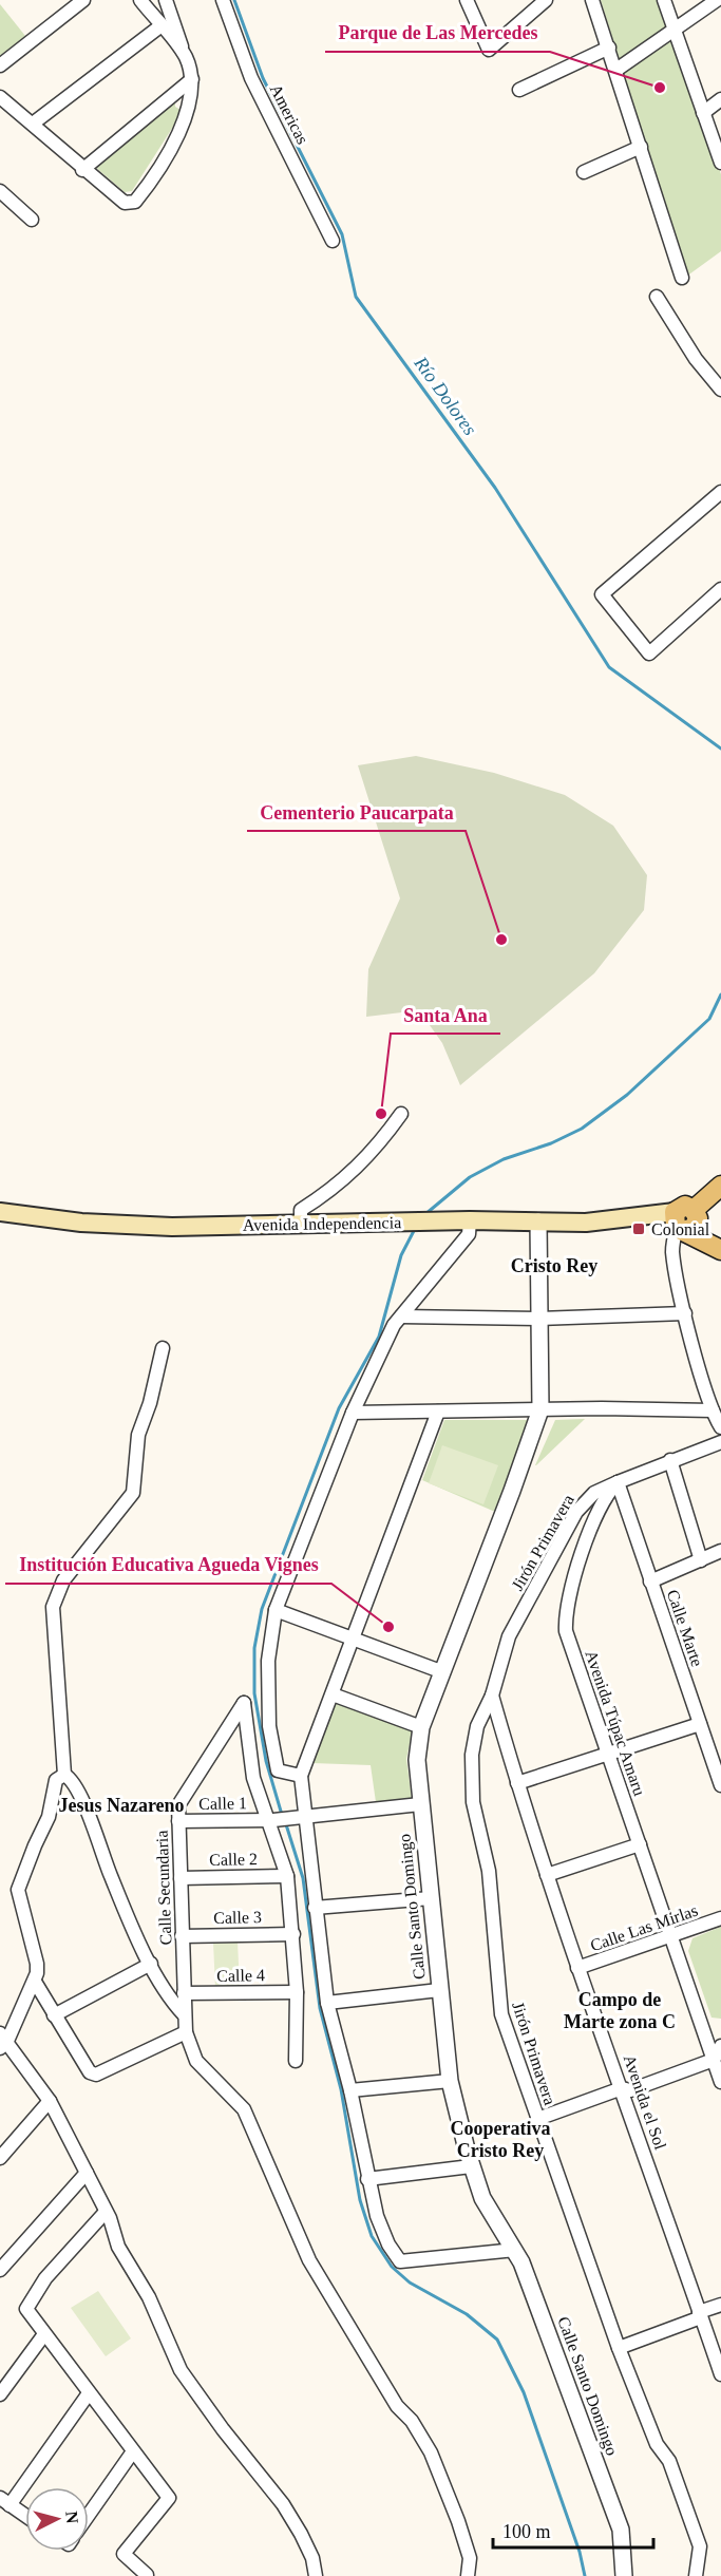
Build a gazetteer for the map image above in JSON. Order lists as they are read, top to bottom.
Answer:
{
  "streets": {
    "main road": ["Avenida Independencia"],
    "street": [
      "Americas",
      "Jirón Primavera",
      "Calle Marte",
      "Avenida Túpac Amaru",
      "Calle 1",
      "Calle 2",
      "Calle Secundaria",
      "Calle Santo Domingo",
      "Calle 3",
      "Calle Las Mirlas",
      "Calle 4",
      "Avenida el Sol"
    ]
  },
  "crossings": [
    ["Avenida Independencia", "Calle Santo Domingo"],
    ["Jirón Primavera", "Calle Marte"],
    ["Jirón Primavera", "Avenida Túpac Amaru"],
    ["Jirón Primavera", "Avenida el Sol"],
    ["Calle Marte", "Avenida Túpac Amaru"],
    ["Avenida Túpac Amaru", "Calle Las Mirlas"],
    ["Calle 1", "Calle Secundaria"],
    ["Calle 1", "Calle Santo Domingo"],
    ["Calle 2", "Calle Secundaria"],
    ["Calle Secundaria", "Calle 3"],
    ["Calle Secundaria", "Calle 4"],
    ["Calle Las Mirlas", "Avenida el Sol"]
  ],
  "districts": [
    "Cristo Rey",
    "Jesus Nazareno",
    "Campo de Marte zona C",
    "Cooperativa Cristo Rey"
  ],
  "water": ["Río Dolores"],
  "places": {
    "other": [
      "Parque de Las Mercedes",
      "Cementerio Paucarpata",
      "Santa Ana",
      "Institución Educativa Agueda Vignes"
    ],
    "transit": ["Colonial"]
  },
  "scale_bar": "100 m",
  "north": "right"
}
